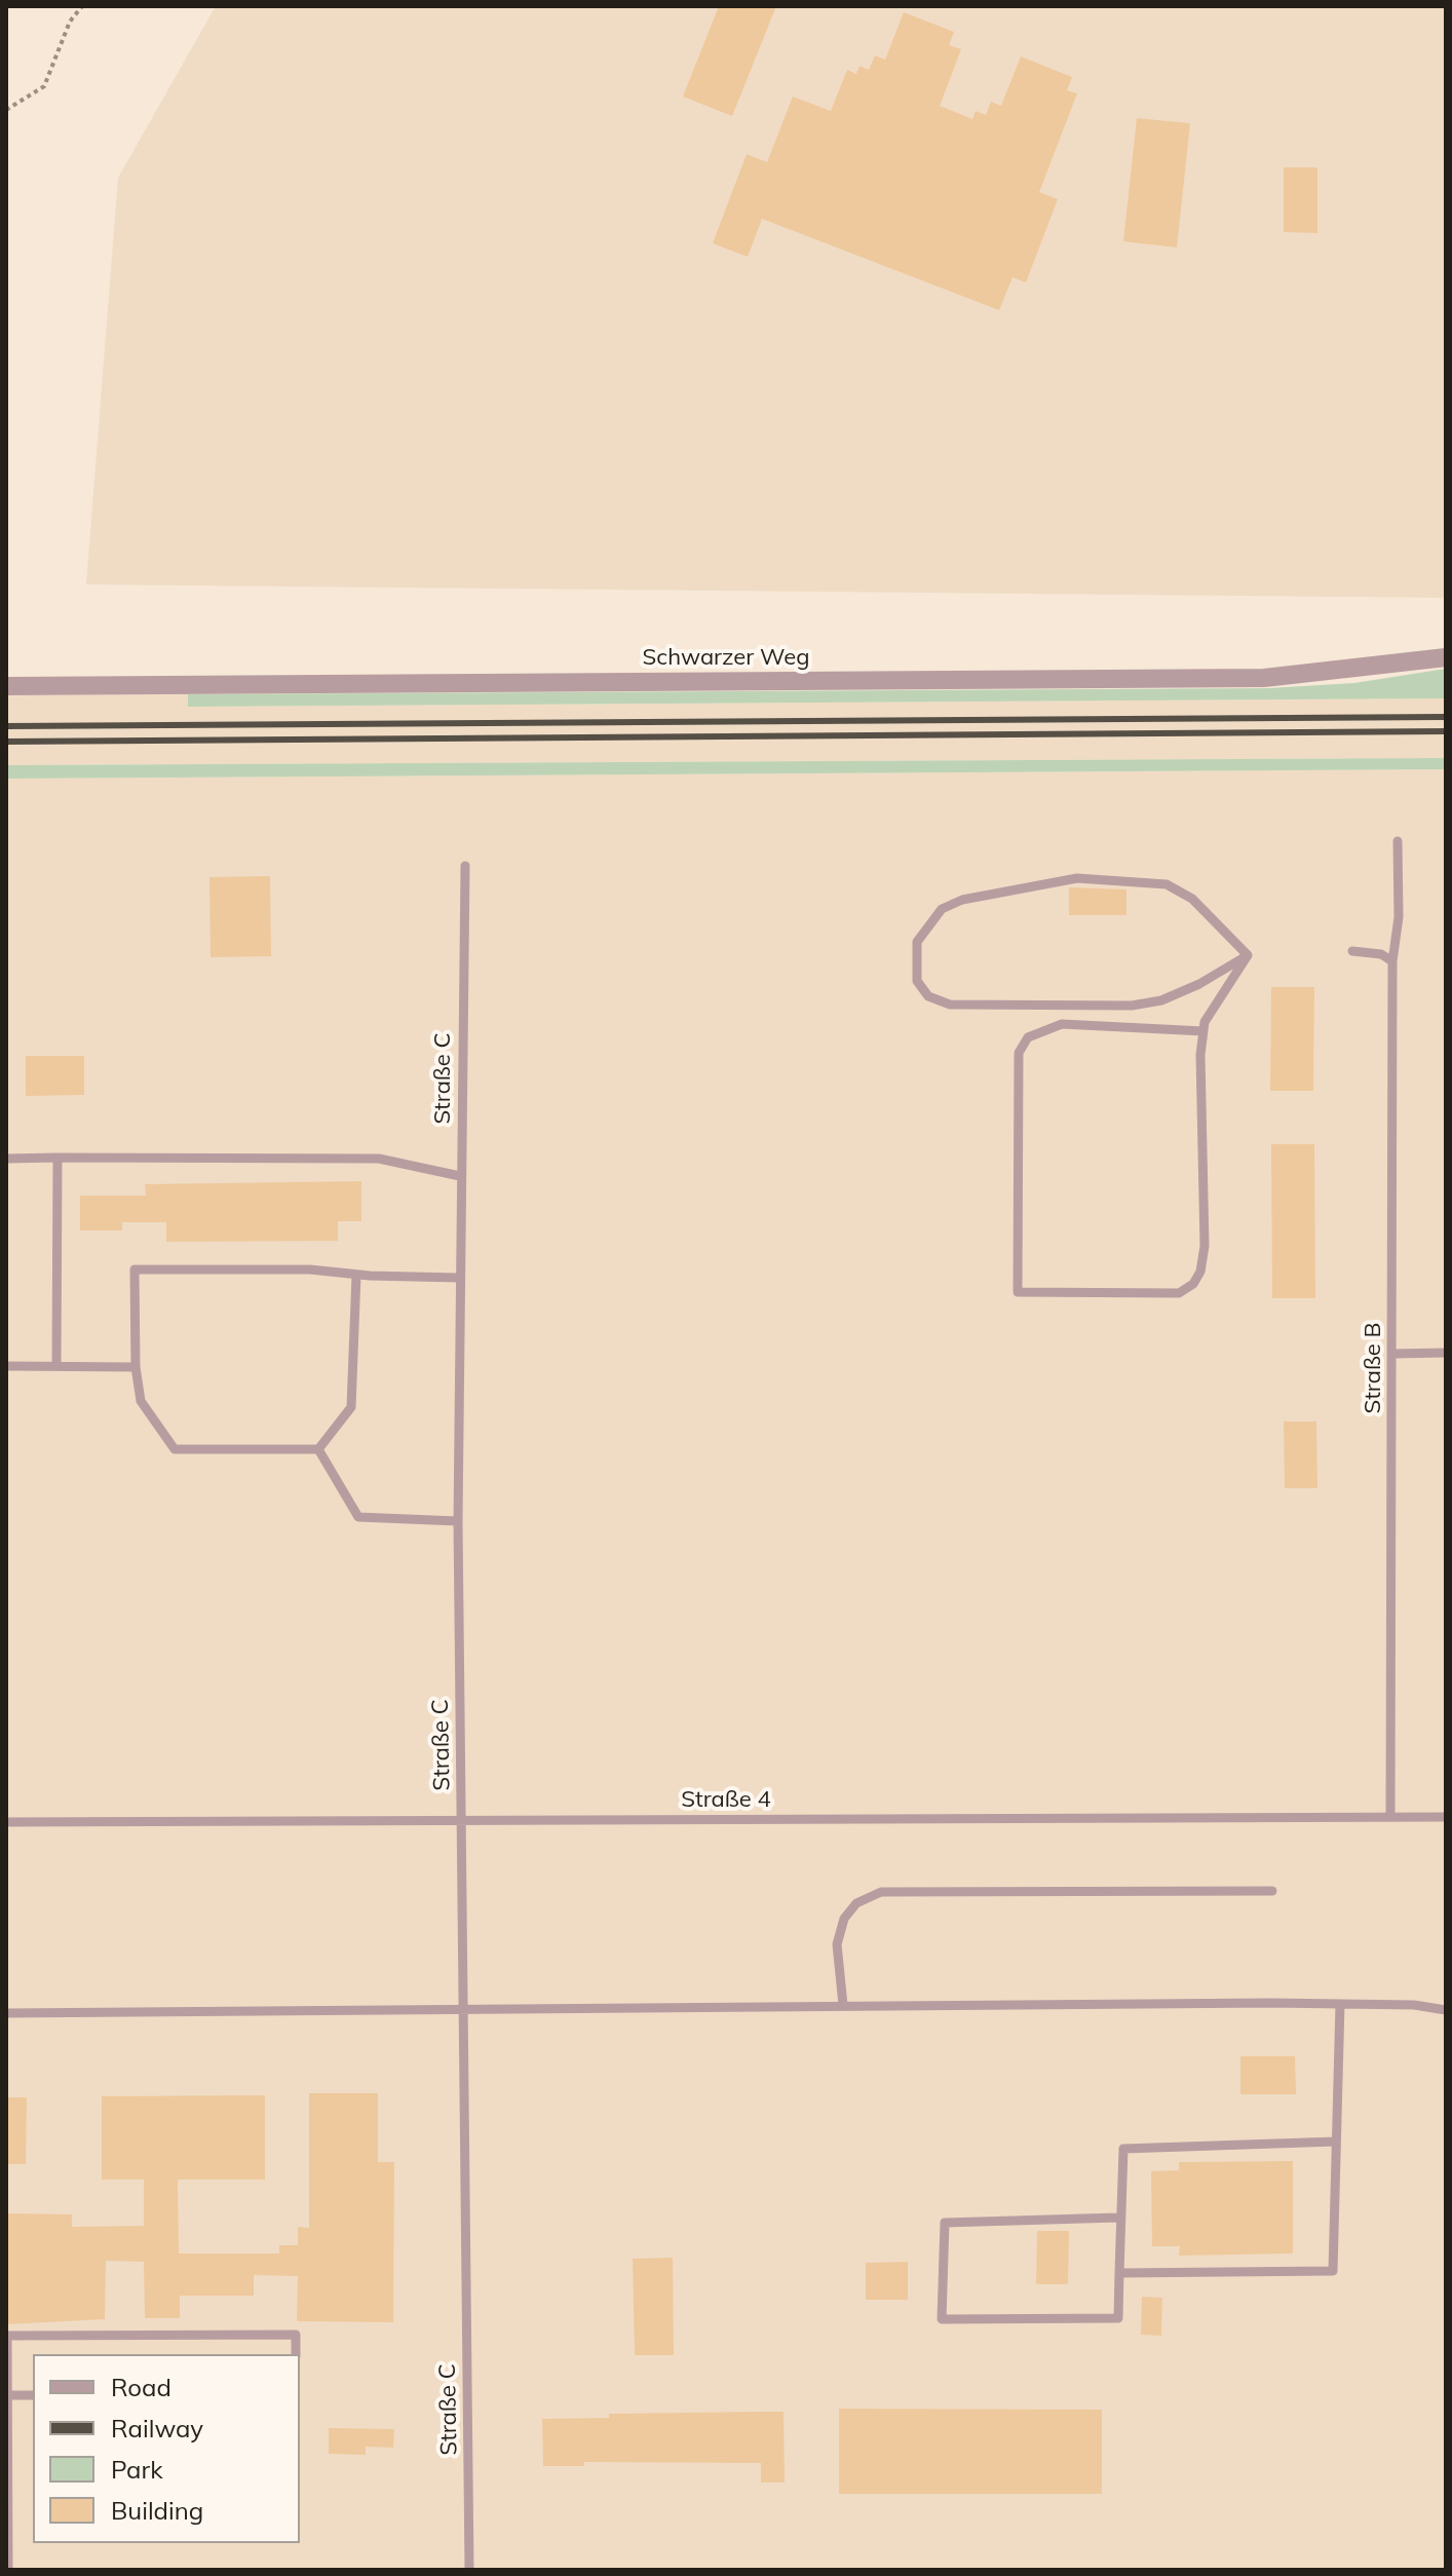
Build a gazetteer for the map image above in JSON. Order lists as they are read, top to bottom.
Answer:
{
  "streets": {
    "street": ["Schwarzer Weg"],
    "lane": ["Straße C", "Straße B", "Straße 4"]
  },
  "crossings": [
    ["Straße C", "Straße 4"],
    ["Straße B", "Straße 4"]
  ],
  "legend": [
    "Road",
    "Railway",
    "Park",
    "Building"
  ]
}
